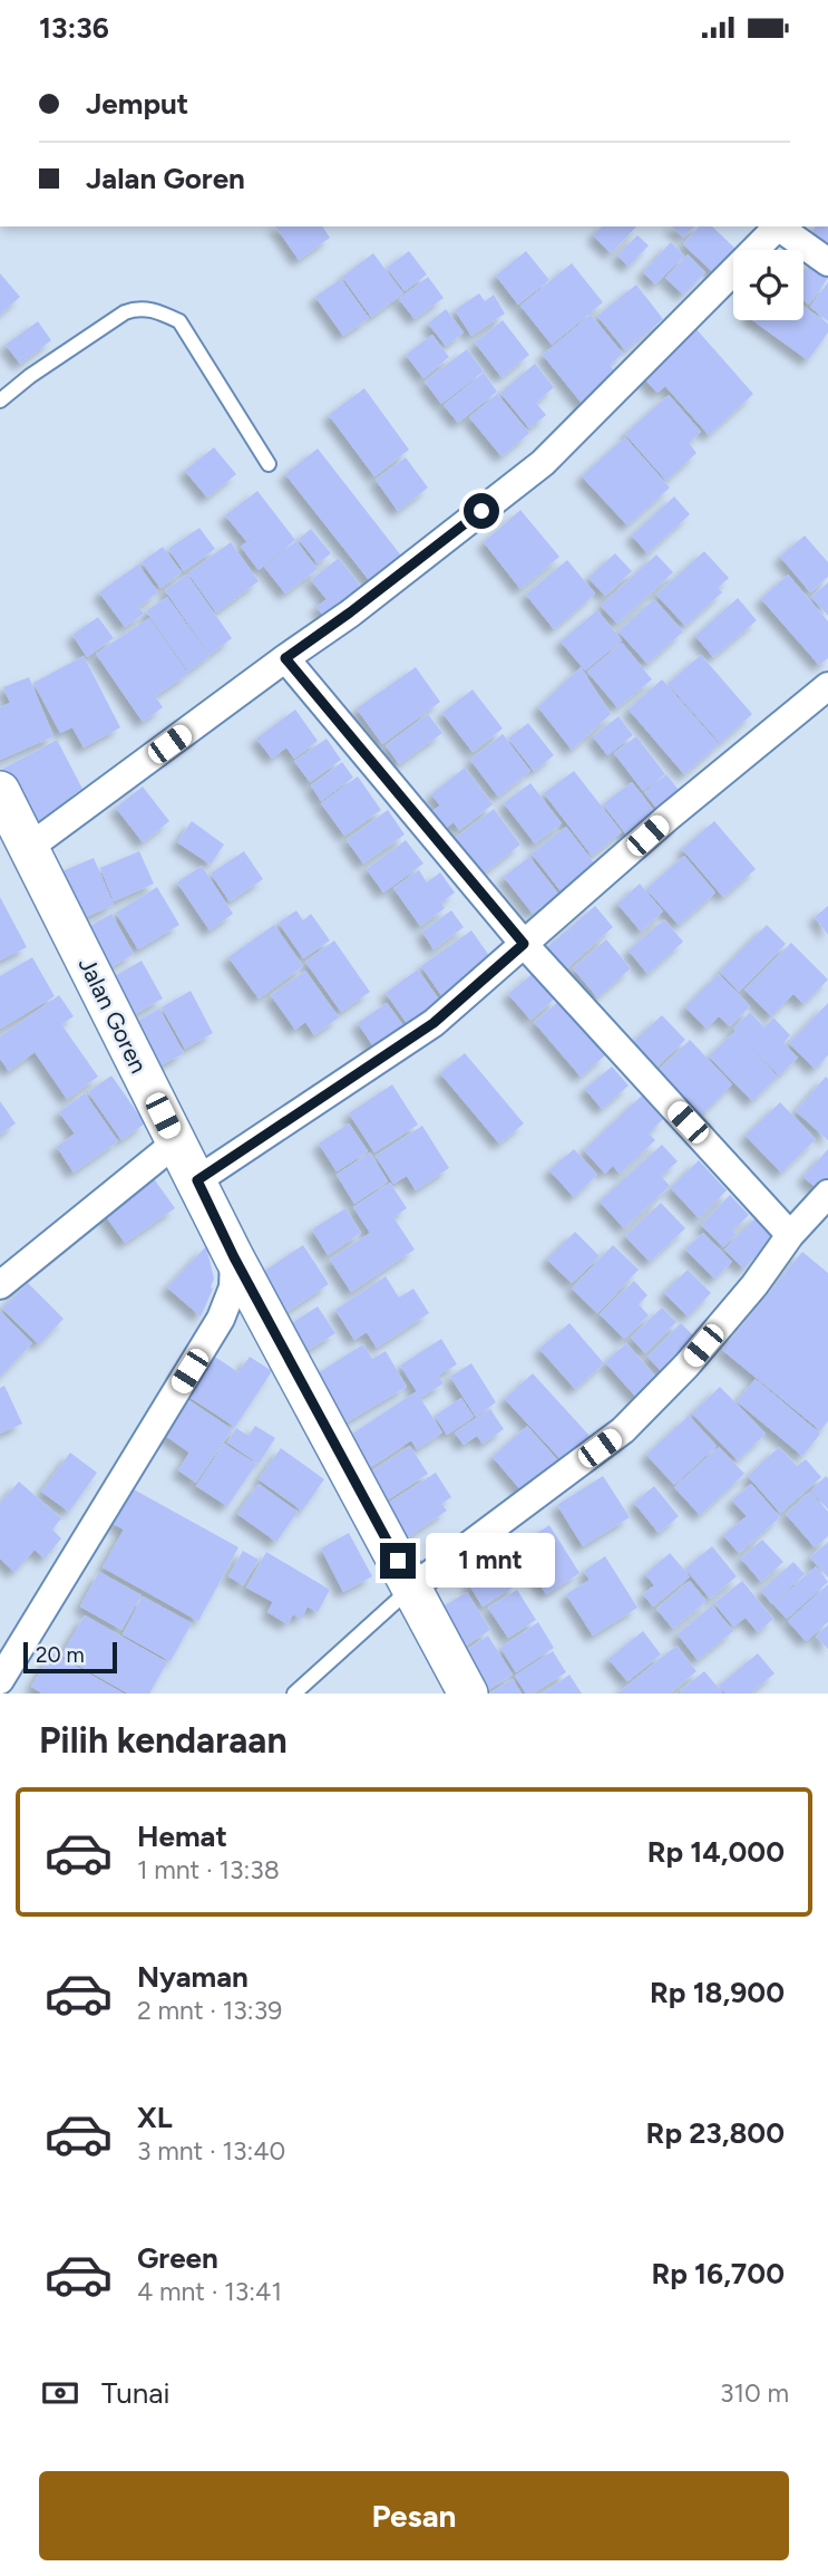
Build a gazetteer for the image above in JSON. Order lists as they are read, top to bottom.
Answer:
{
  "streets": {
    "street": ["Jalan Goren"]
  },
  "scale_bar": "20 m",
  "page": {
    "status": "13:36",
    "banner": ["Jemput", "Jalan Goren"],
    "bubble": "1 mnt",
    "scale": "20 m",
    "heading": "Pilih kendaraan",
    "list": [
      {
        "name": "Hemat",
        "note": "1 mnt · 13:38",
        "value": "Rp 14,000"
      },
      {
        "name": "Nyaman",
        "note": "2 mnt · 13:39",
        "value": "Rp 18,900"
      },
      {
        "name": "XL",
        "note": "3 mnt · 13:40",
        "value": "Rp 23,800"
      },
      {
        "name": "Green",
        "note": "4 mnt · 13:41",
        "value": "Rp 16,700"
      }
    ],
    "pay": ["Tunai", "310 m"],
    "buttons": "Pesan"
  }
}
